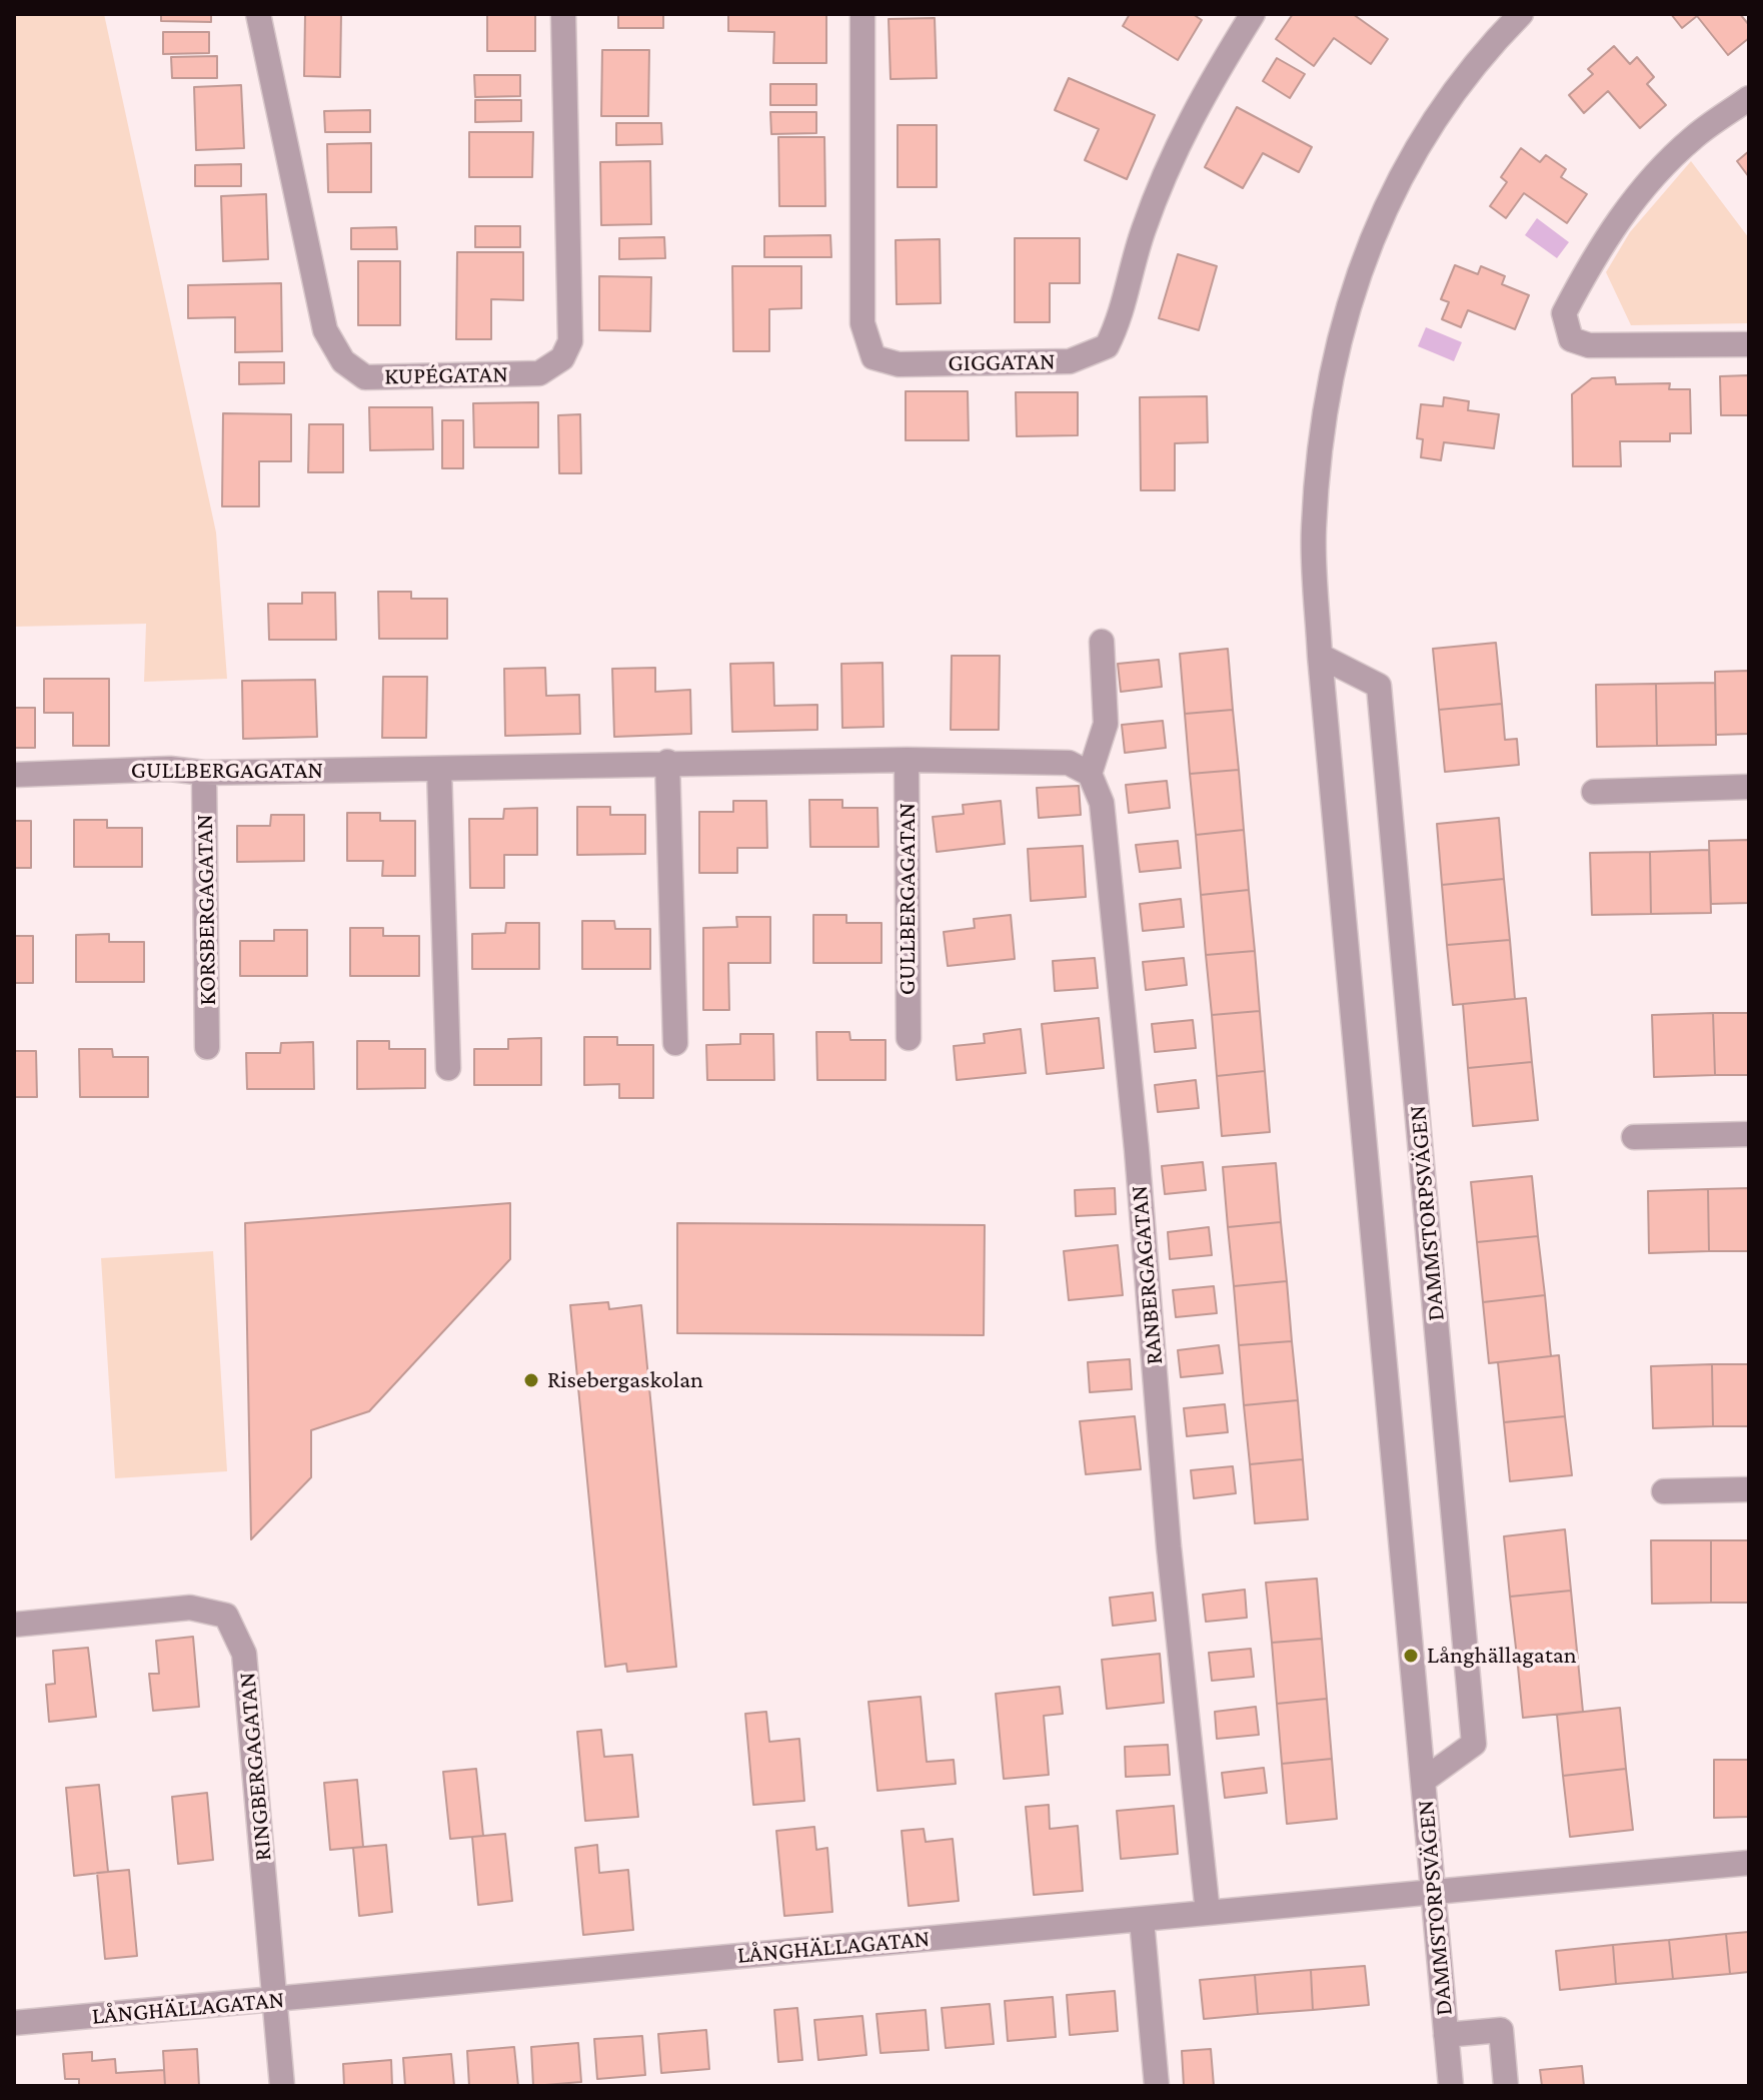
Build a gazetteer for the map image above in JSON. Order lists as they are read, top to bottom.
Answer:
{
  "streets": {
    "street": [
      "GIGGATAN",
      "KUPÉGATAN",
      "GULLBERGAGATAN",
      "KORSBERGAGATAN",
      "DAMMSTORPSVÄGEN",
      "RANBERGAGATAN",
      "RINGBERGAGATAN",
      "LÅNGHÄLLAGATAN"
    ]
  },
  "crossings": [
    ["GULLBERGAGATAN", "KORSBERGAGATAN"],
    ["GULLBERGAGATAN", "RANBERGAGATAN"],
    ["DAMMSTORPSVÄGEN", "LÅNGHÄLLAGATAN"],
    ["RANBERGAGATAN", "LÅNGHÄLLAGATAN"],
    ["RINGBERGAGATAN", "LÅNGHÄLLAGATAN"]
  ],
  "places": ["Risebergaskolan", "Långhällagatan"]
}
